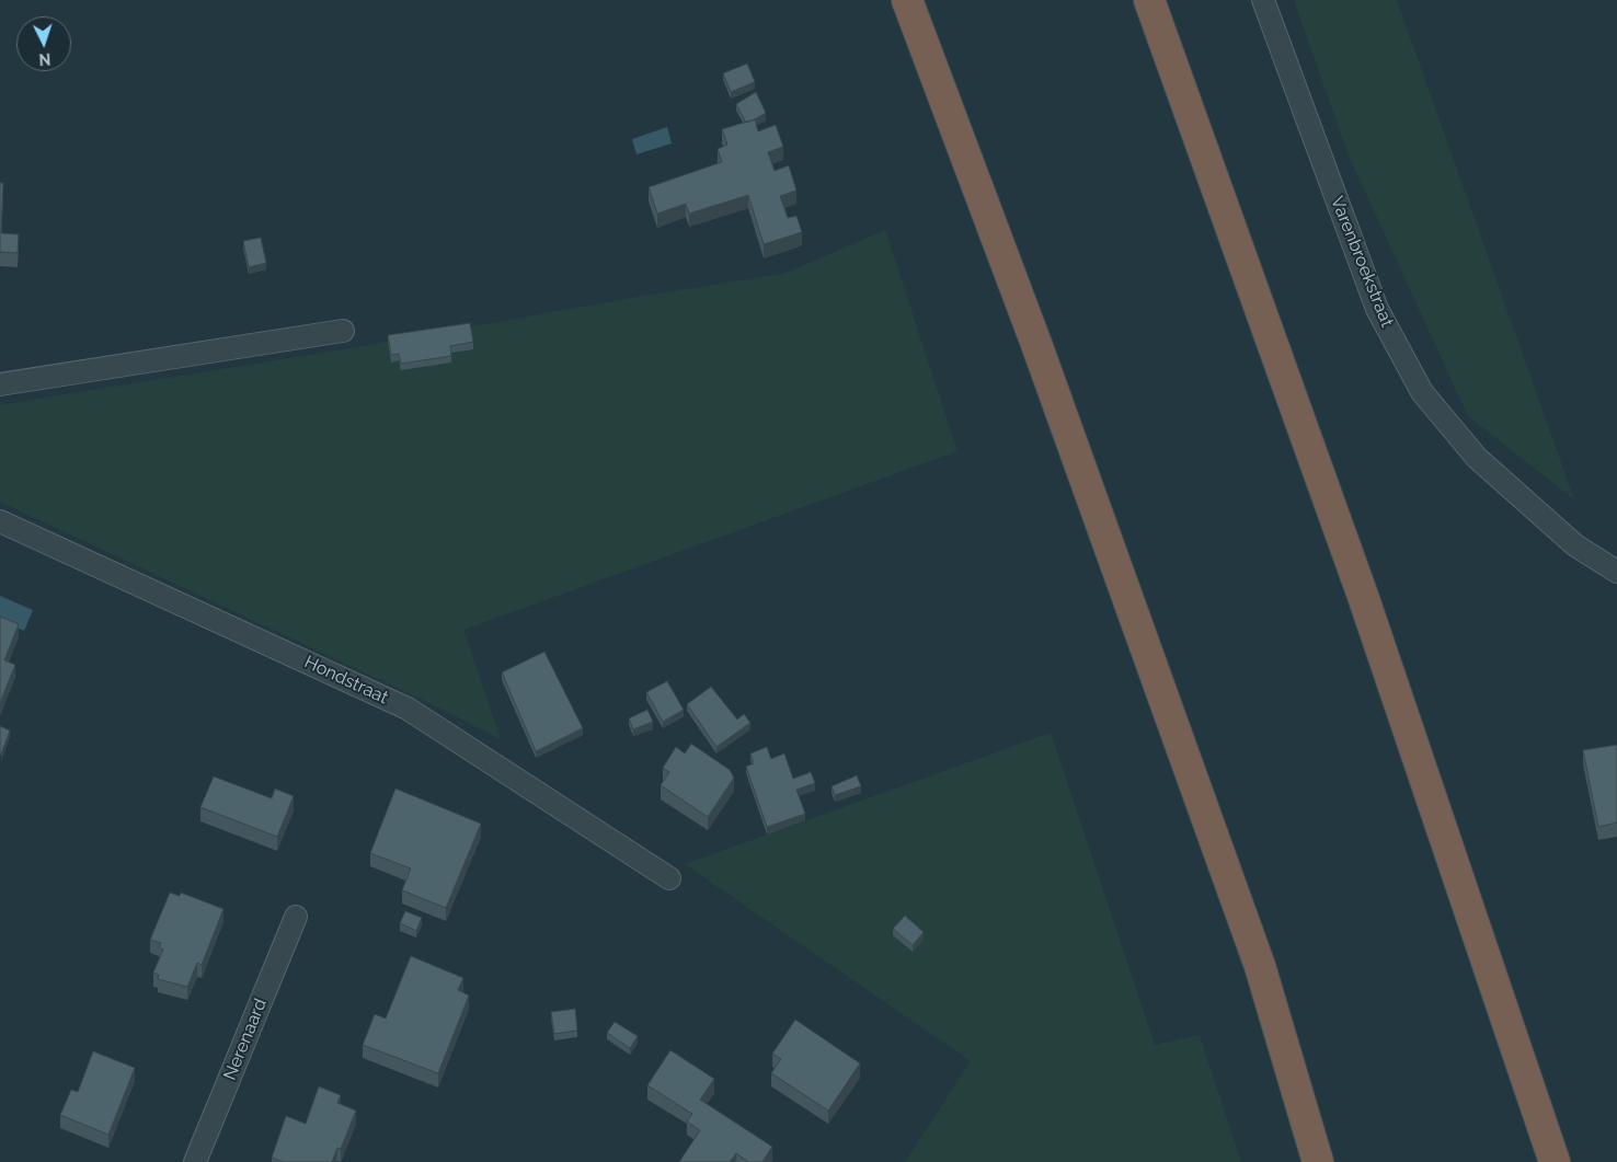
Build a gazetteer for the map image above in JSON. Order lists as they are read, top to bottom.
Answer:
{
  "streets": {
    "street": ["Varenbroekstraat", "Hondstraat", "Nerenaard"]
  },
  "north": "bottom"
}
